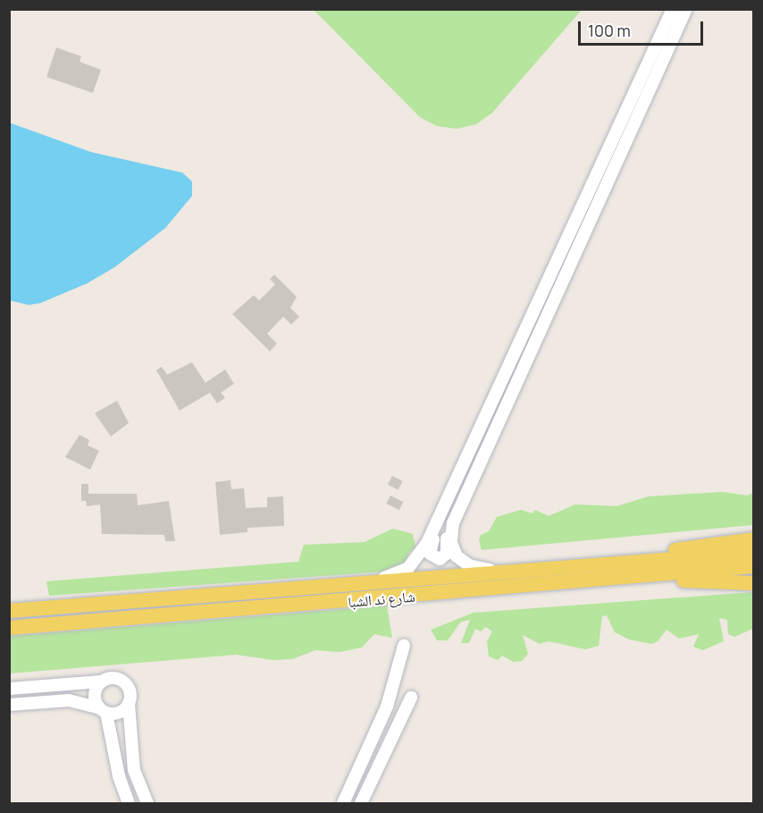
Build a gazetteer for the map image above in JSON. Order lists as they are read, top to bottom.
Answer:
{
  "streets": {
    "main road": ["شارع ند الشبا"]
  },
  "scale_bar": "100 m"
}
